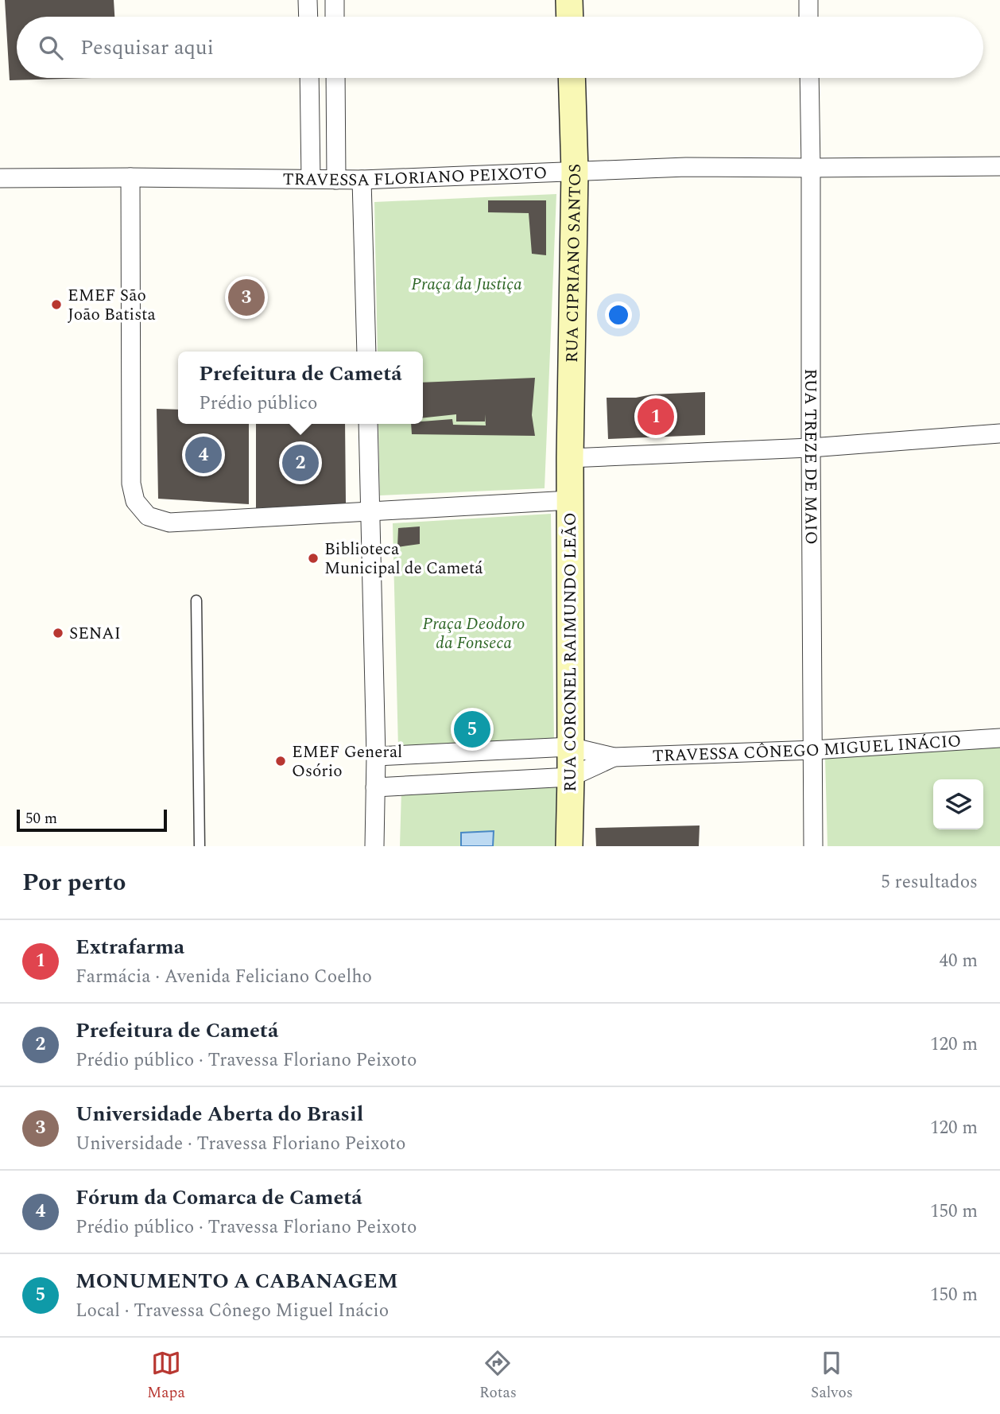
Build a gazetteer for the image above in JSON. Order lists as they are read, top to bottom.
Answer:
{
  "streets": {
    "main road": ["RUA CIPRIANO SANTOS", "RUA CORONEL RAIMUNDO LEÃO"],
    "street": ["TRAVESSA FLORIANO PEIXOTO", "RUA TREZE DE MAIO", "TRAVESSA CÔNEGO MIGUEL INÁCIO"]
  },
  "crossings": [
    ["TRAVESSA FLORIANO PEIXOTO", "RUA CIPRIANO SANTOS"],
    ["TRAVESSA FLORIANO PEIXOTO", "RUA TREZE DE MAIO"],
    ["RUA CIPRIANO SANTOS", "RUA CORONEL RAIMUNDO LEÃO"],
    ["RUA TREZE DE MAIO", "TRAVESSA CÔNEGO MIGUEL INÁCIO"],
    ["RUA CORONEL RAIMUNDO LEÃO", "TRAVESSA CÔNEGO MIGUEL INÁCIO"]
  ],
  "parks": ["Praça da Justiça", "Praça Deodoro da Fonseca"],
  "places": [
    "EMEF São João Batista",
    "Biblioteca Municipal de Cametá",
    "SENAI",
    "EMEF General Osório"
  ],
  "scale_bar": "50 m",
  "page": {
    "search": "Pesquisar aqui",
    "pins": [
      "3",
      "1",
      "4",
      "2",
      "5"
    ],
    "popup": ["Prefeitura de Cametá", "Prédio público"],
    "scale": "50 m",
    "heading": ["Por perto", "5 resultados"],
    "list": [
      {
        "mark": "1",
        "name": "Extrafarma",
        "note": "Farmácia · Avenida Feliciano Coelho",
        "value": "40 m"
      },
      {
        "mark": "2",
        "name": "Prefeitura de Cametá",
        "note": "Prédio público · Travessa Floriano Peixoto",
        "value": "120 m"
      },
      {
        "mark": "3",
        "name": "Universidade Aberta do Brasil",
        "note": "Universidade · Travessa Floriano Peixoto",
        "value": "120 m"
      },
      {
        "mark": "4",
        "name": "Fórum da Comarca de Cametá",
        "note": "Prédio público · Travessa Floriano Peixoto",
        "value": "150 m"
      },
      {
        "mark": "5",
        "name": "MONUMENTO A CABANAGEM",
        "note": "Local · Travessa Cônego Miguel Inácio",
        "value": "150 m"
      }
    ],
    "nav": ["Mapa", "Rotas", "Salvos"]
  }
}
